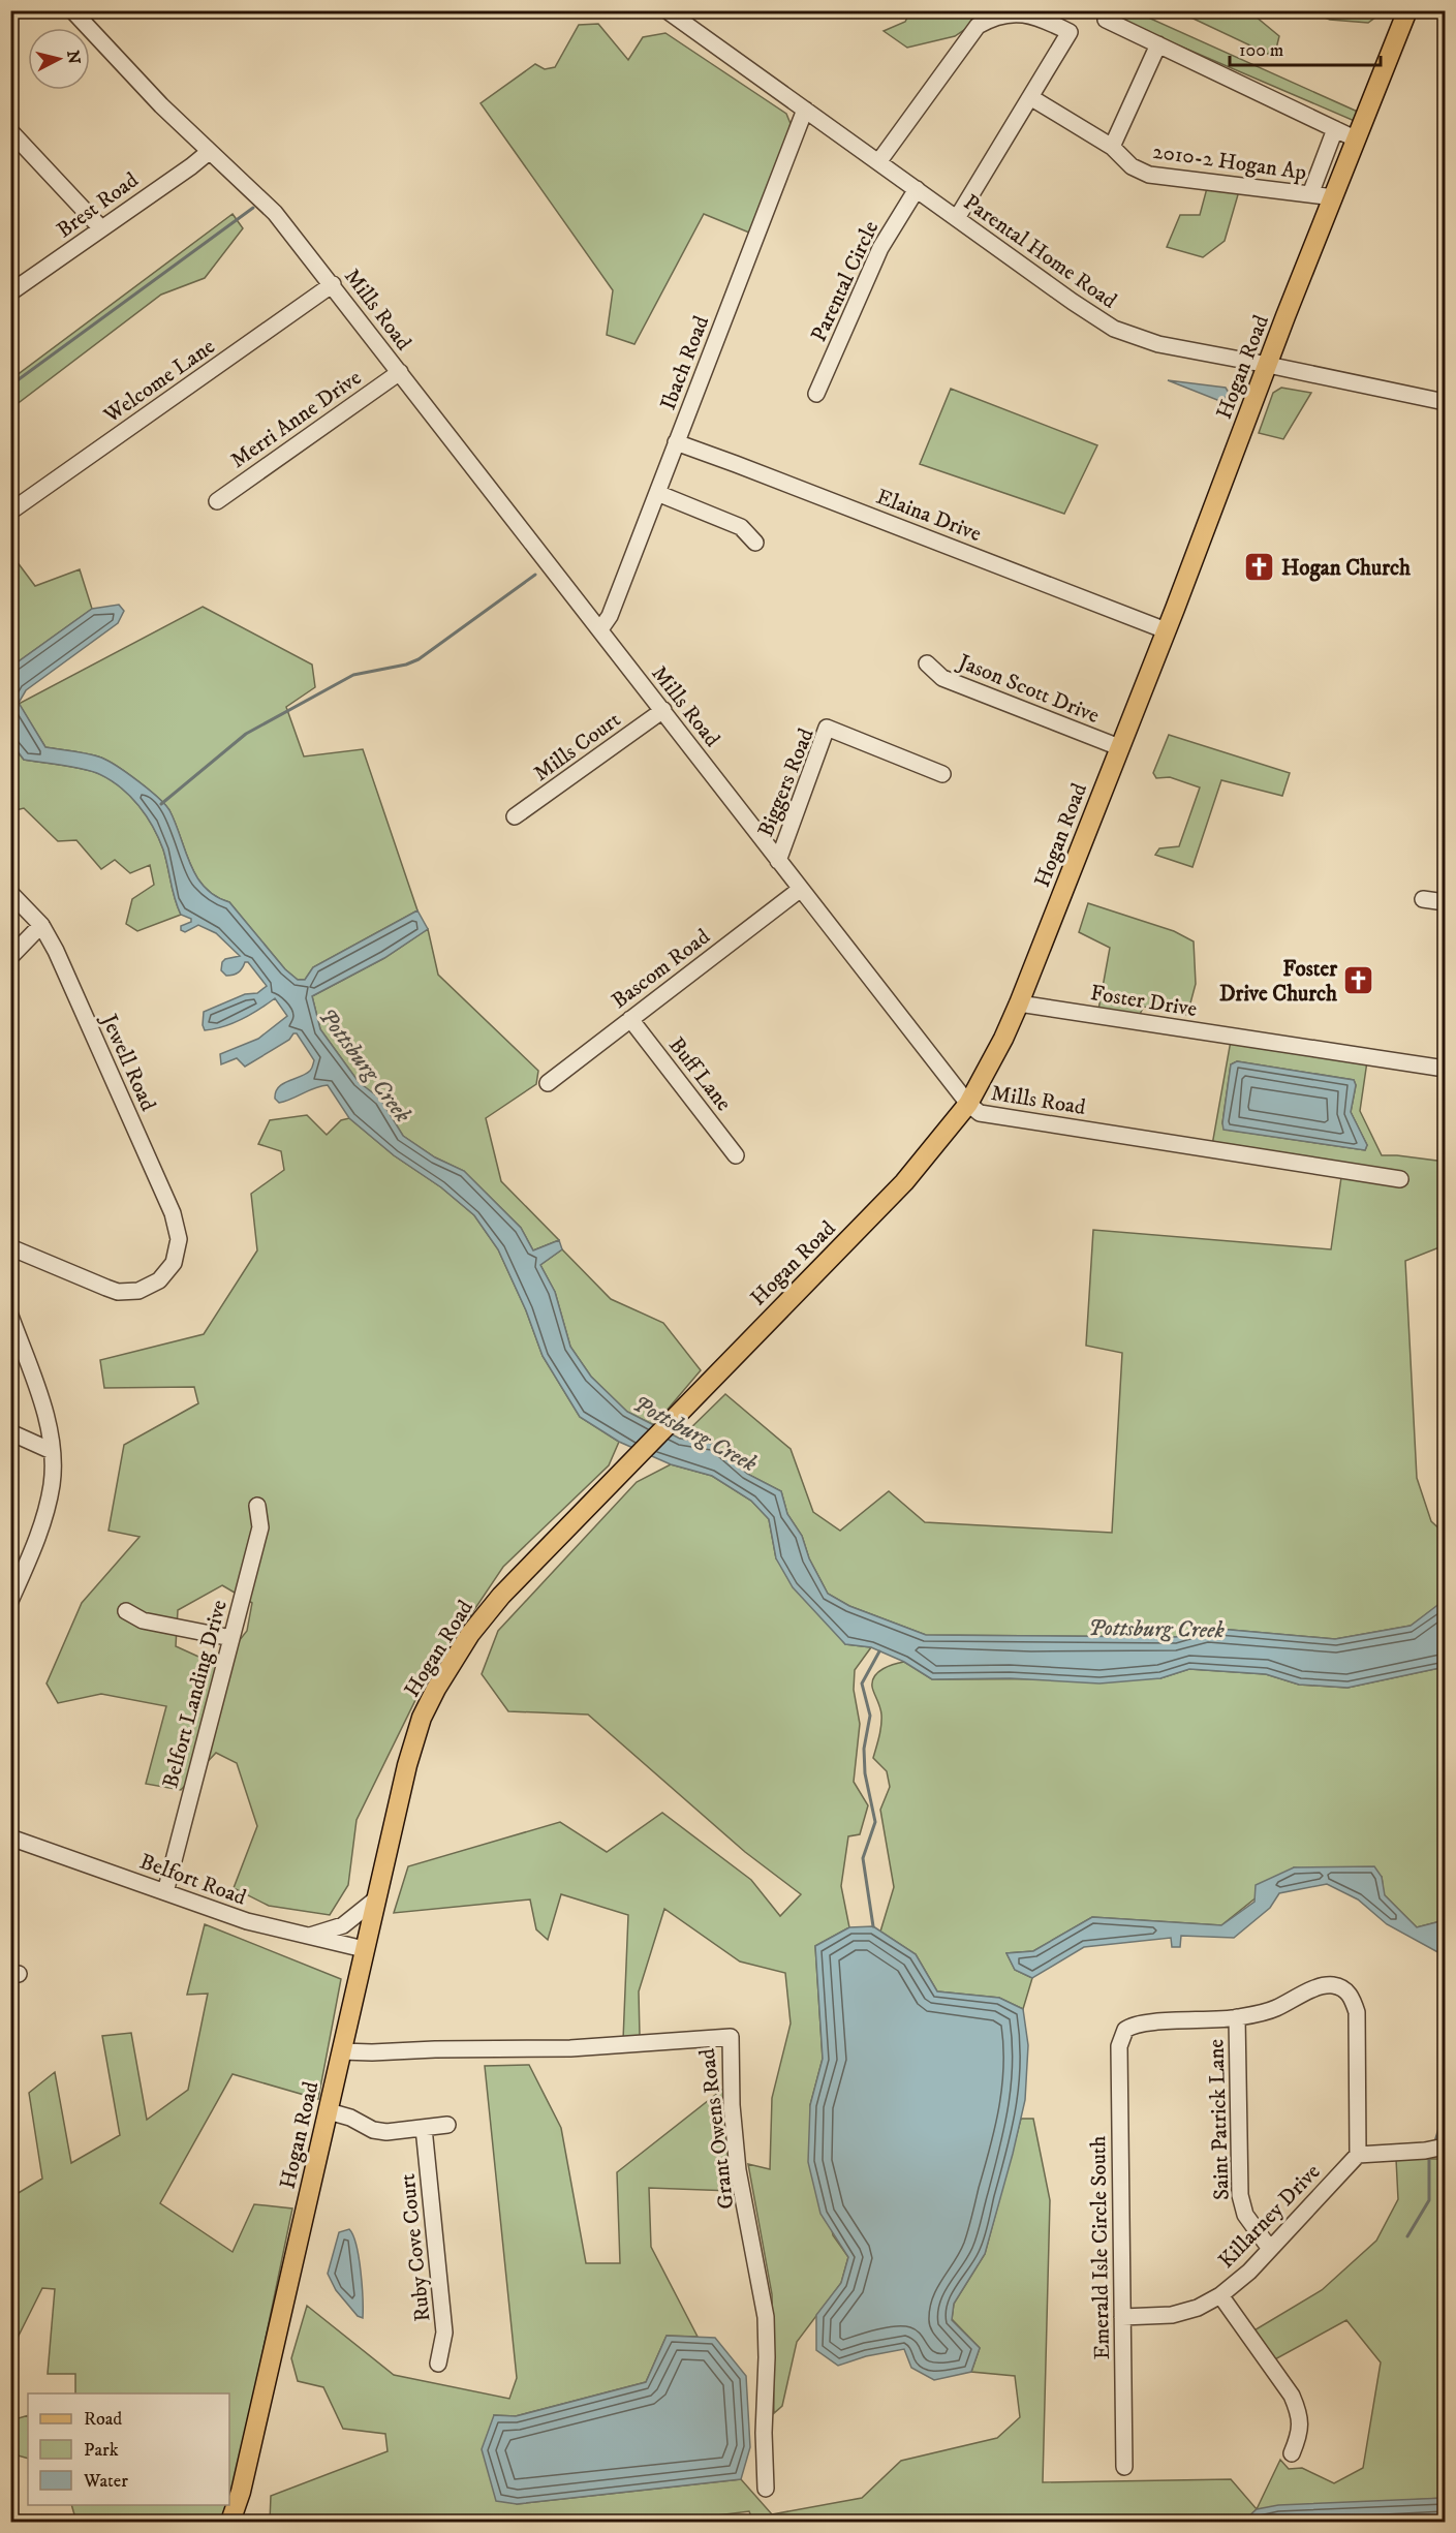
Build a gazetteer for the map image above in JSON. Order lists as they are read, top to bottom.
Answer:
{
  "streets": {
    "main road": ["Hogan Road"],
    "street": [
      "2010-2 Hogan Ap",
      "Brest Road",
      "Parental Home Road",
      "Parental Circle",
      "Mills Road",
      "Ibach Road",
      "Welcome Lane",
      "Merri Anne Drive",
      "Elaina Drive",
      "Jason Scott Drive",
      "Mills Court",
      "Biggers Road",
      "Bascom Road",
      "Foster Drive",
      "Jewell Road",
      "Buff Lane",
      "Belfort Landing Drive",
      "Belfort Road",
      "Saint Patrick Lane",
      "Grant Owens Road",
      "Killarney Drive",
      "Ruby Cove Court",
      "Emerald Isle Circle South"
    ]
  },
  "crossings": [
    ["2010-2 Hogan Ap", "Hogan Road"],
    ["Brest Road", "Mills Road"],
    ["Parental Home Road", "Parental Circle"],
    ["Parental Home Road", "Ibach Road"],
    ["Parental Home Road", "Hogan Road"],
    ["Mills Road", "Ibach Road"],
    ["Mills Road", "Hogan Road"],
    ["Mills Road", "Welcome Lane"],
    ["Mills Road", "Merri Anne Drive"],
    ["Mills Road", "Mills Court"],
    ["Mills Road", "Biggers Road"],
    ["Mills Road", "Bascom Road"],
    ["Ibach Road", "Elaina Drive"],
    ["Hogan Road", "Elaina Drive"],
    ["Hogan Road", "Jason Scott Drive"],
    ["Hogan Road", "Foster Drive"],
    ["Hogan Road", "Belfort Road"],
    ["Hogan Road", "Grant Owens Road"],
    ["Bascom Road", "Buff Lane"],
    ["Belfort Landing Drive", "Belfort Road"],
    ["Saint Patrick Lane", "Killarney Drive"],
    ["Saint Patrick Lane", "Emerald Isle Circle South"],
    ["Killarney Drive", "Emerald Isle Circle South"]
  ],
  "water": ["Pottsburg Creek"],
  "places": {
    "church": ["Hogan Church", "Foster Drive Church"]
  },
  "legend": ["Road", "Park", "Water"],
  "scale_bar": "100 m",
  "north": "right"
}
